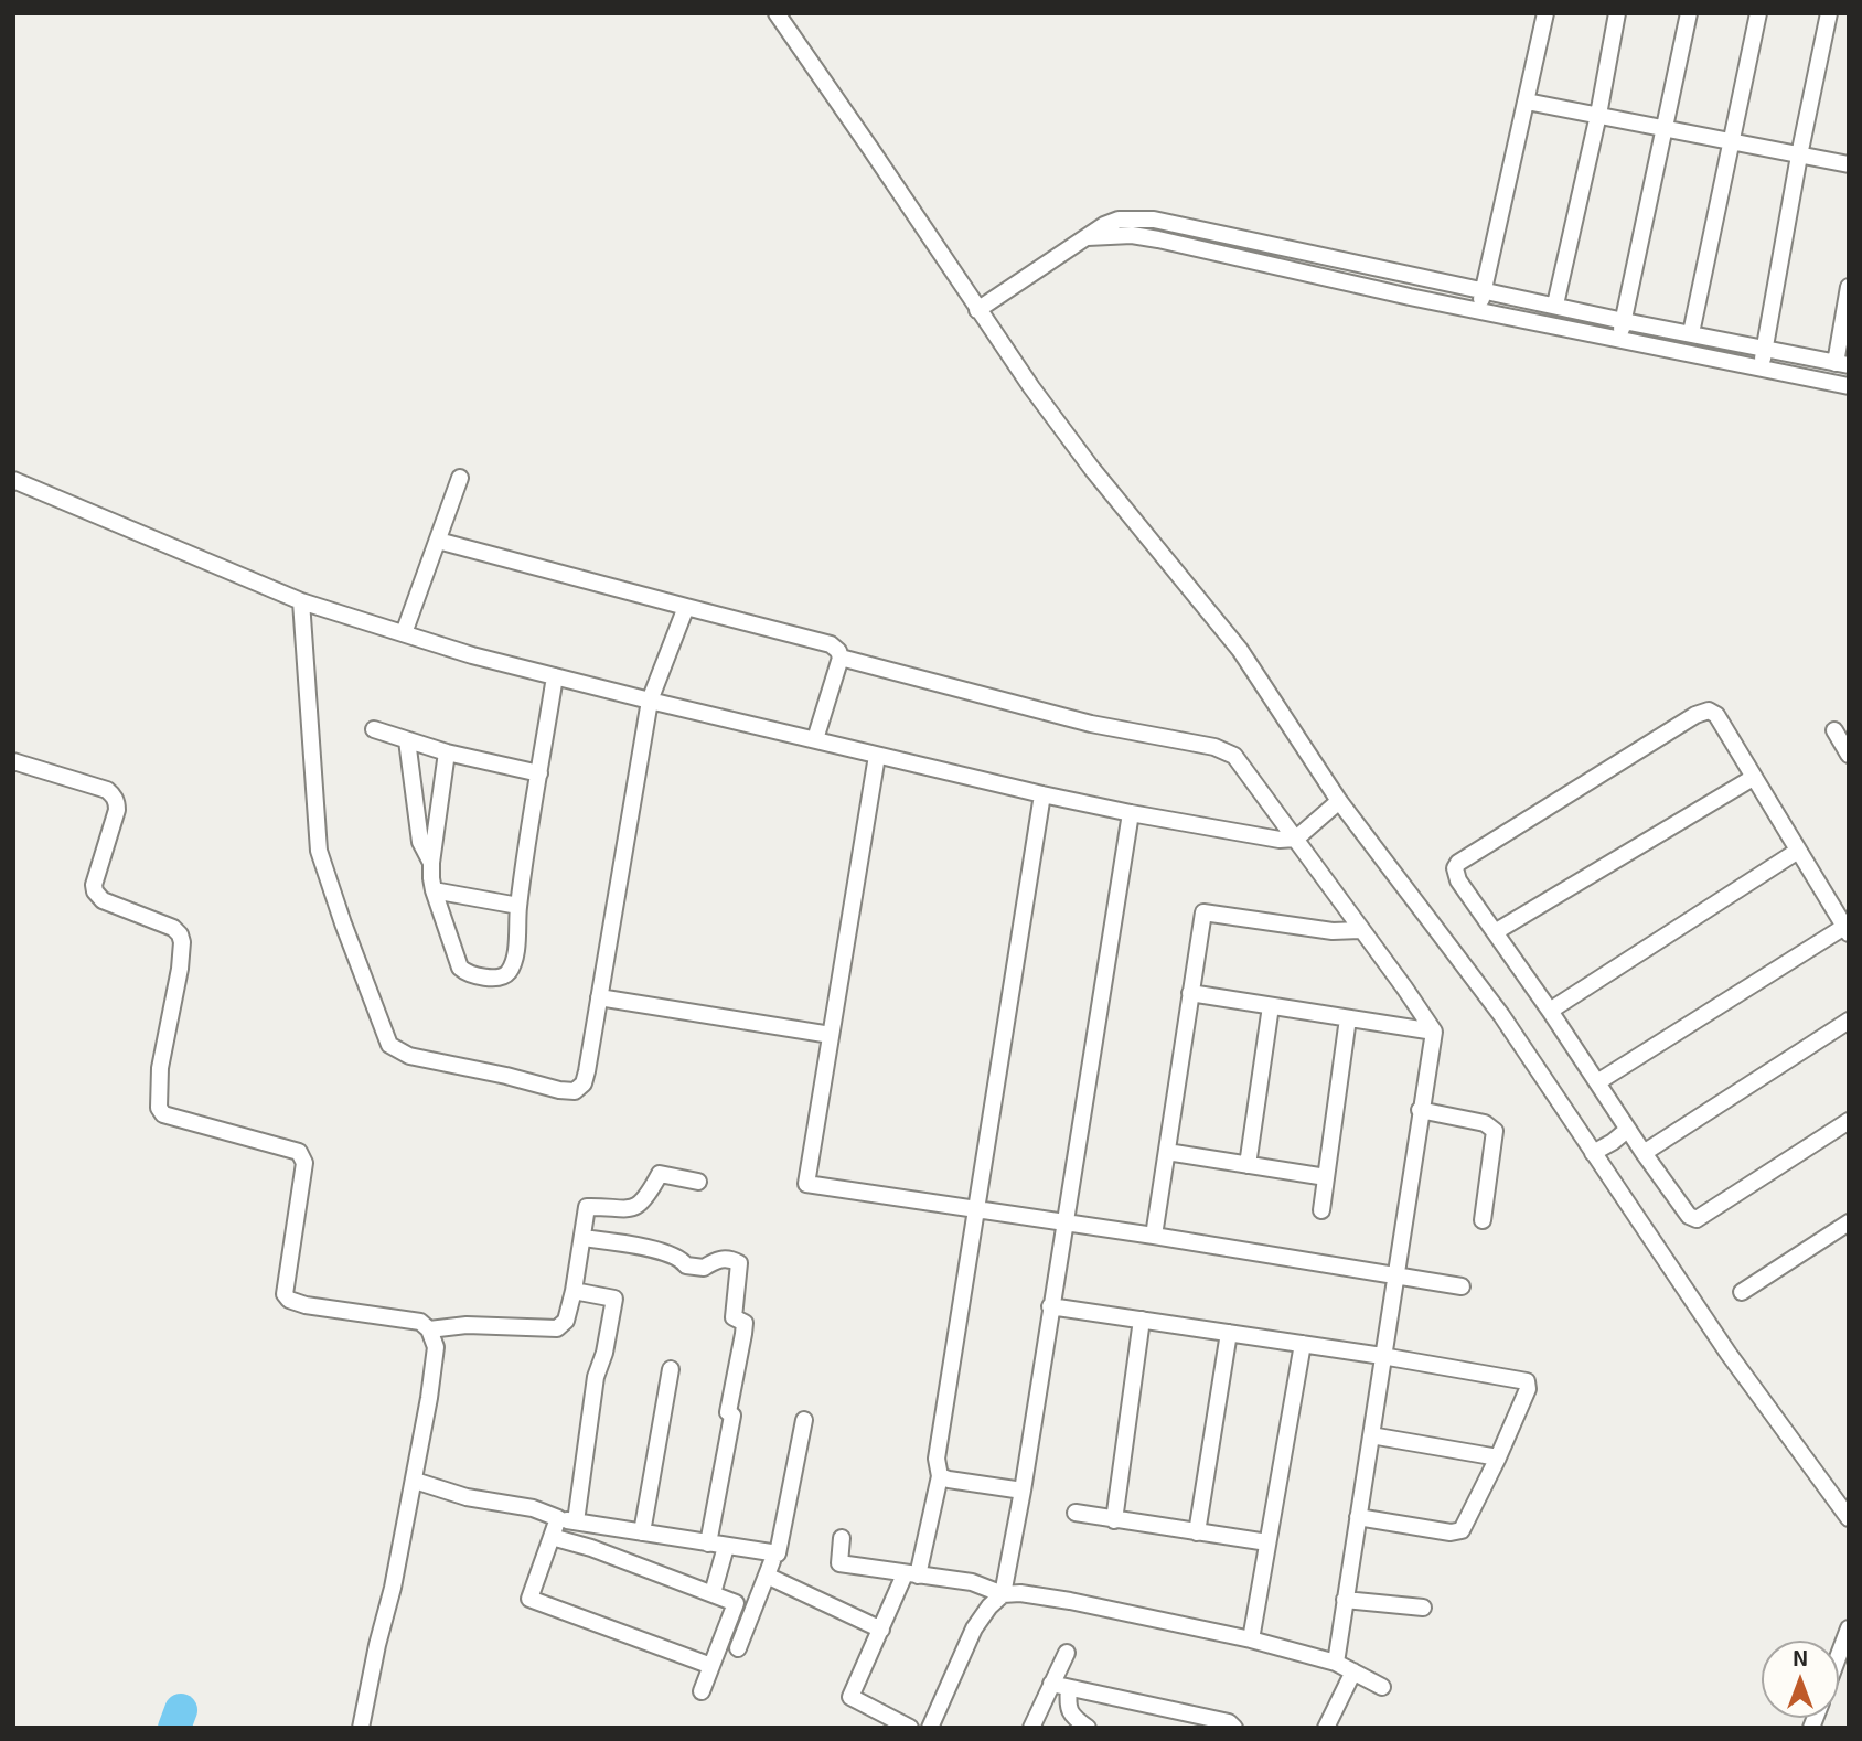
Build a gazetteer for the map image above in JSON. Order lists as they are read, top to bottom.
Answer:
{
  "north": "top"
}
